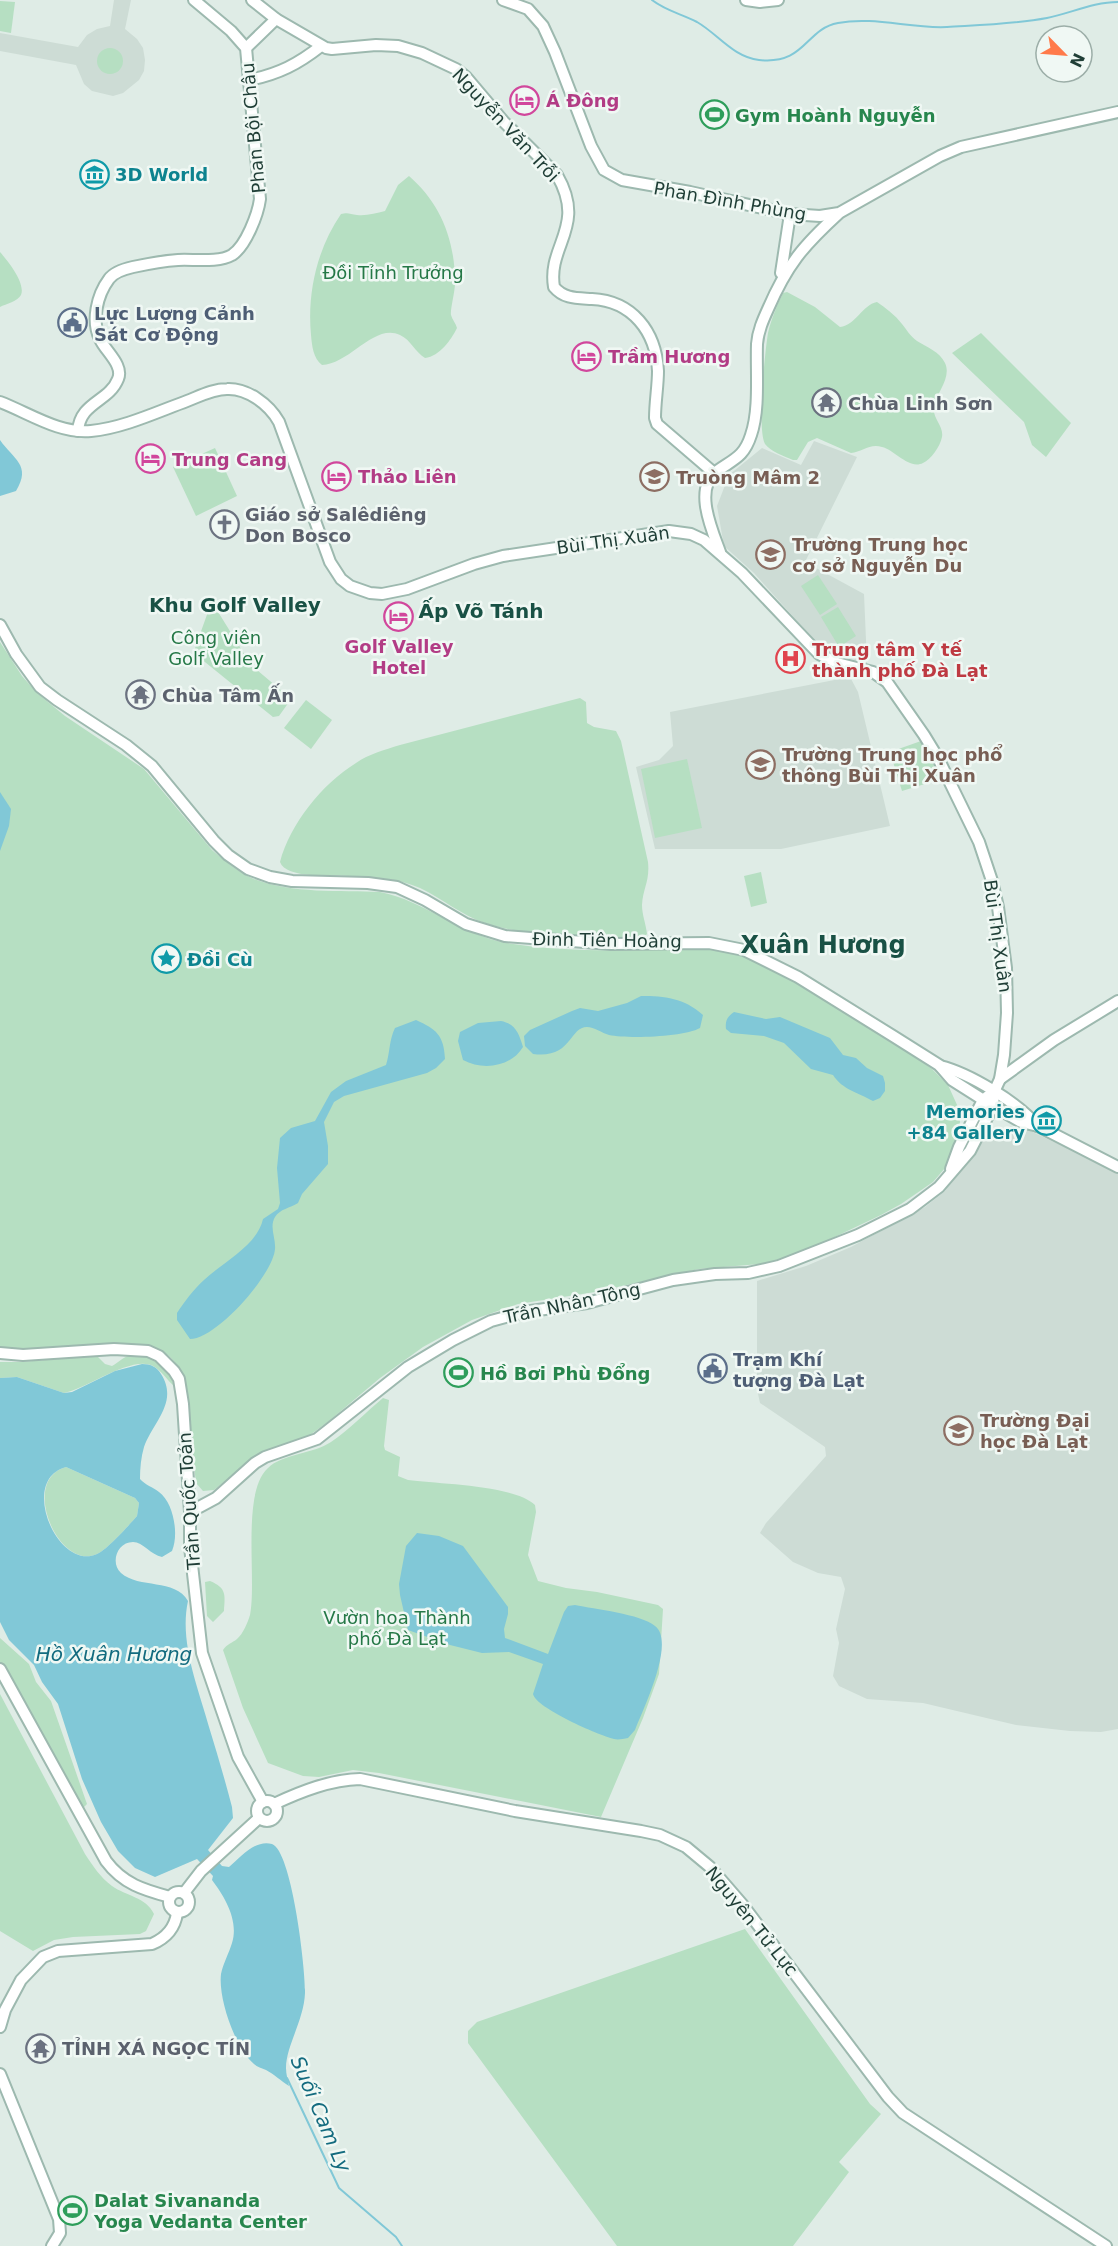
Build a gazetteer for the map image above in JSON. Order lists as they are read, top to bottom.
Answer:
{
  "streets": {
    "main road": [
      "Nguyễn Văn Trỗi",
      "Phan Bội Châu",
      "Phan Đình Phùng",
      "Bùi Thị Xuân",
      "Đinh Tiên Hoàng",
      "Trần Nhân Tông",
      "Trần Quốc Toản",
      "Nguyên Tử Lực"
    ]
  },
  "crossings": [
    ["Phan Bội Châu", "Bùi Thị Xuân"],
    ["Đinh Tiên Hoàng", "Trần Nhân Tông"],
    ["Trần Nhân Tông", "Trần Quốc Toản"],
    ["Trần Quốc Toản", "Nguyên Tử Lực"]
  ],
  "districts": ["Khu Golf Valley", "Ấp Võ Tánh", "Xuân Hương"],
  "water": ["Hồ Xuân Hương", "Suối Cam Ly"],
  "parks": ["Đồi Tỉnh Trưởng", "Công viên Golf Valley", "Vườn hoa Thành phố Đà Lạt"],
  "places": {
    "hotel": [
      "Á Đông",
      "Trầm Hương",
      "Trung Cang",
      "Thảo Liên",
      "Golf Valley Hotel"
    ],
    "sports": ["Gym Hoành Nguyễn", "Hồ Bơi Phù Đổng", "Dalat Sivananda Yoga Vedanta Center"],
    "museum": ["3D World", "Memories +84 Gallery"],
    "public building": ["Lực Lượng Cảnh Sát Cơ Động", "Trạm Khí tượng Đà Lạt"],
    "temple": ["Chùa Linh Sơn", "Chùa Tâm Ấn", "TỈNH XÁ NGỌC TÍN"],
    "school or university": [
      "Truòng Mâm 2",
      "Trường Trung học cơ sở Nguyễn Du",
      "Trường Trung học phổ thông Bùi Thị Xuân",
      "Trường Đại học Đà Lạt"
    ],
    "church": ["Giáo sở Salêdiêng Don Bosco"],
    "hospital": ["Trung tâm Y tế thành phố Đà Lạt"],
    "place": ["Đồi Cù"]
  },
  "north": "bottom right"
}
